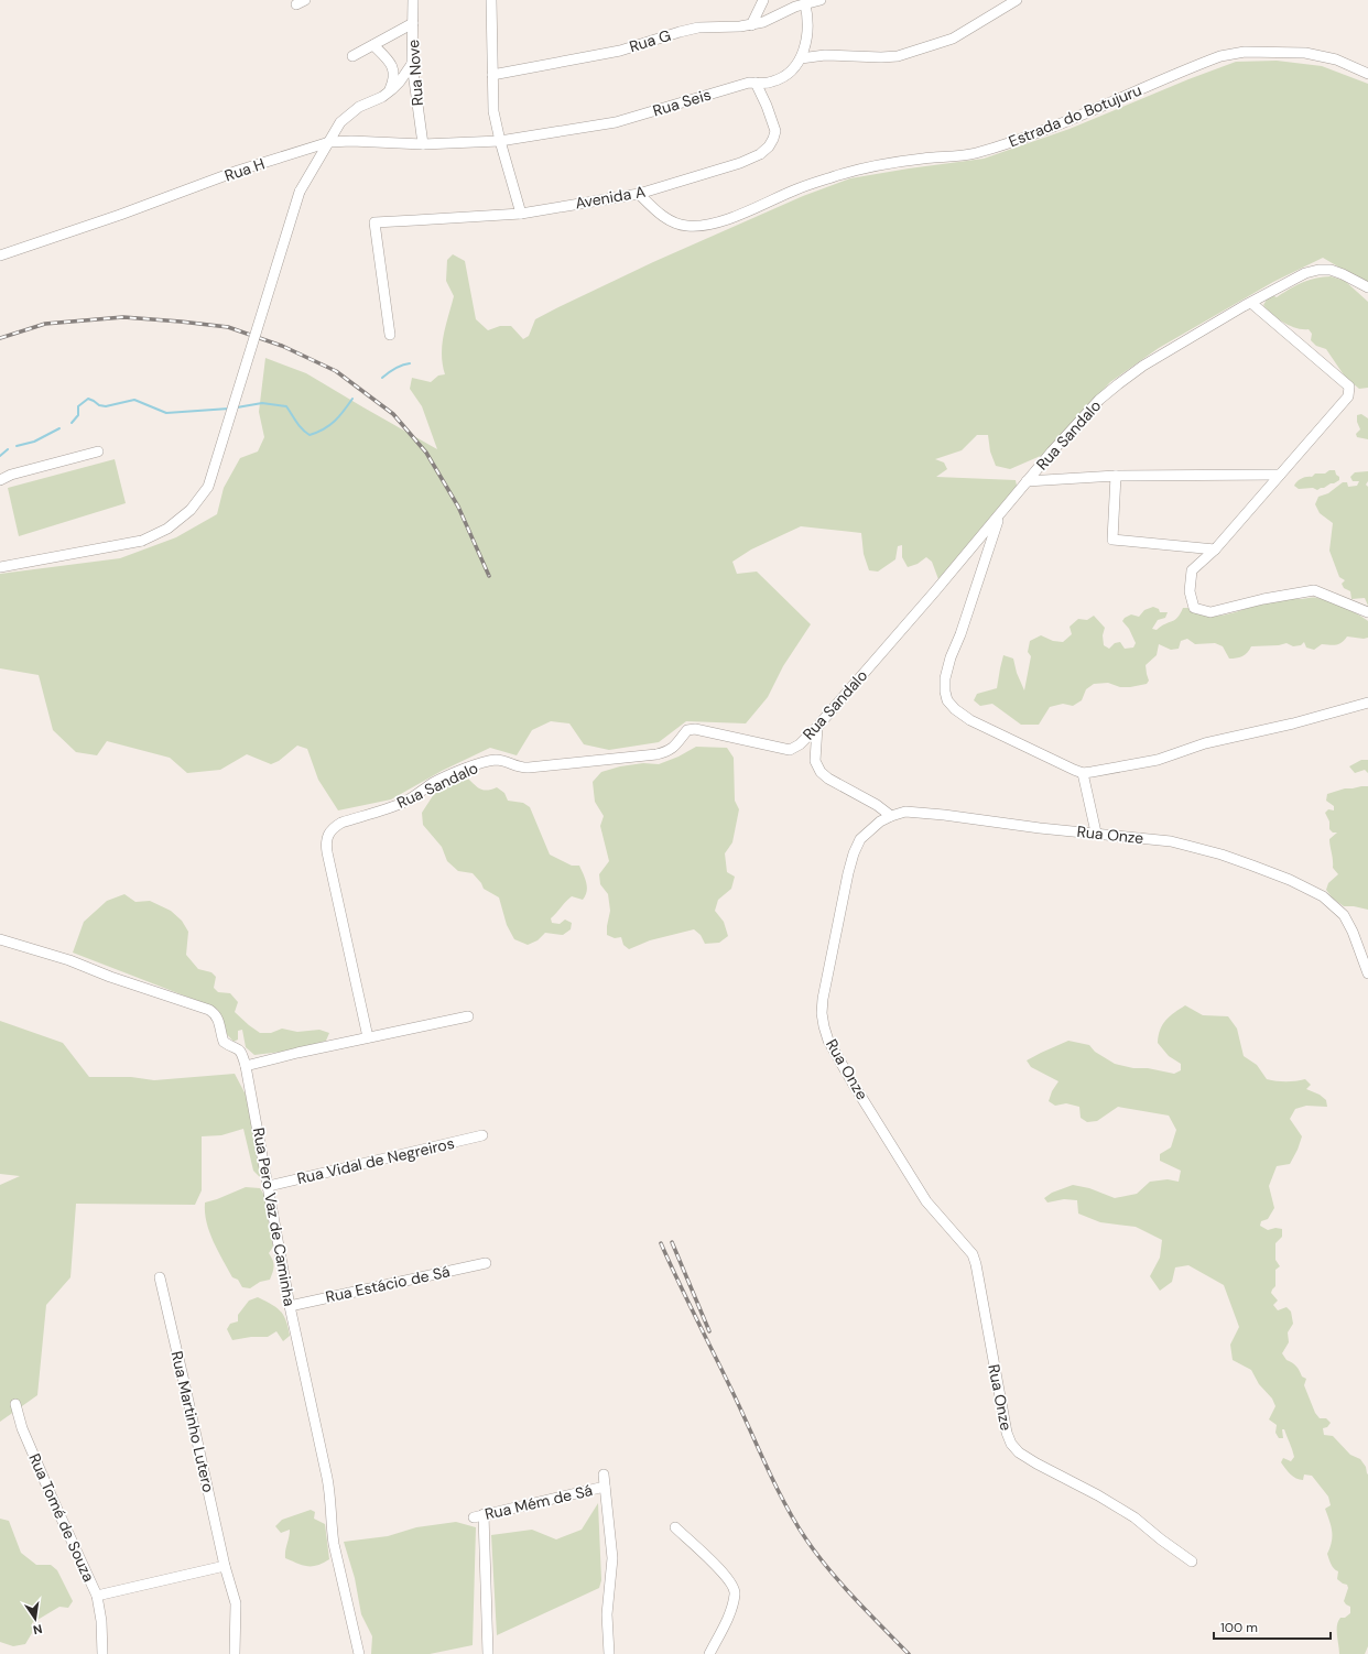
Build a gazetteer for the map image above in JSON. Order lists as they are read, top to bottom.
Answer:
{
  "streets": {
    "street": [
      "Rua G",
      "Rua Nove",
      "Rua Seis",
      "Estrada do Botujuru",
      "Rua H",
      "Avenida A",
      "Rua Sandalo",
      "Rua Onze",
      "Rua Vidal de Negreiros",
      "Rua Pero Vaz de Caminha",
      "Rua Estácio de Sá",
      "Rua Martinho Lutero",
      "Rua Mém de Sá",
      "Rua Tomé de Souza"
    ]
  },
  "crossings": [
    ["Rua Nove", "Rua H"],
    ["Rua Seis", "Rua H"],
    ["Rua Seis", "Avenida A"],
    ["Estrada do Botujuru", "Avenida A"],
    ["Rua Vidal de Negreiros", "Rua Pero Vaz de Caminha"],
    ["Rua Pero Vaz de Caminha", "Rua Estácio de Sá"],
    ["Rua Martinho Lutero", "Rua Tomé de Souza"]
  ],
  "scale_bar": "100 m",
  "north": "bottom"
}
